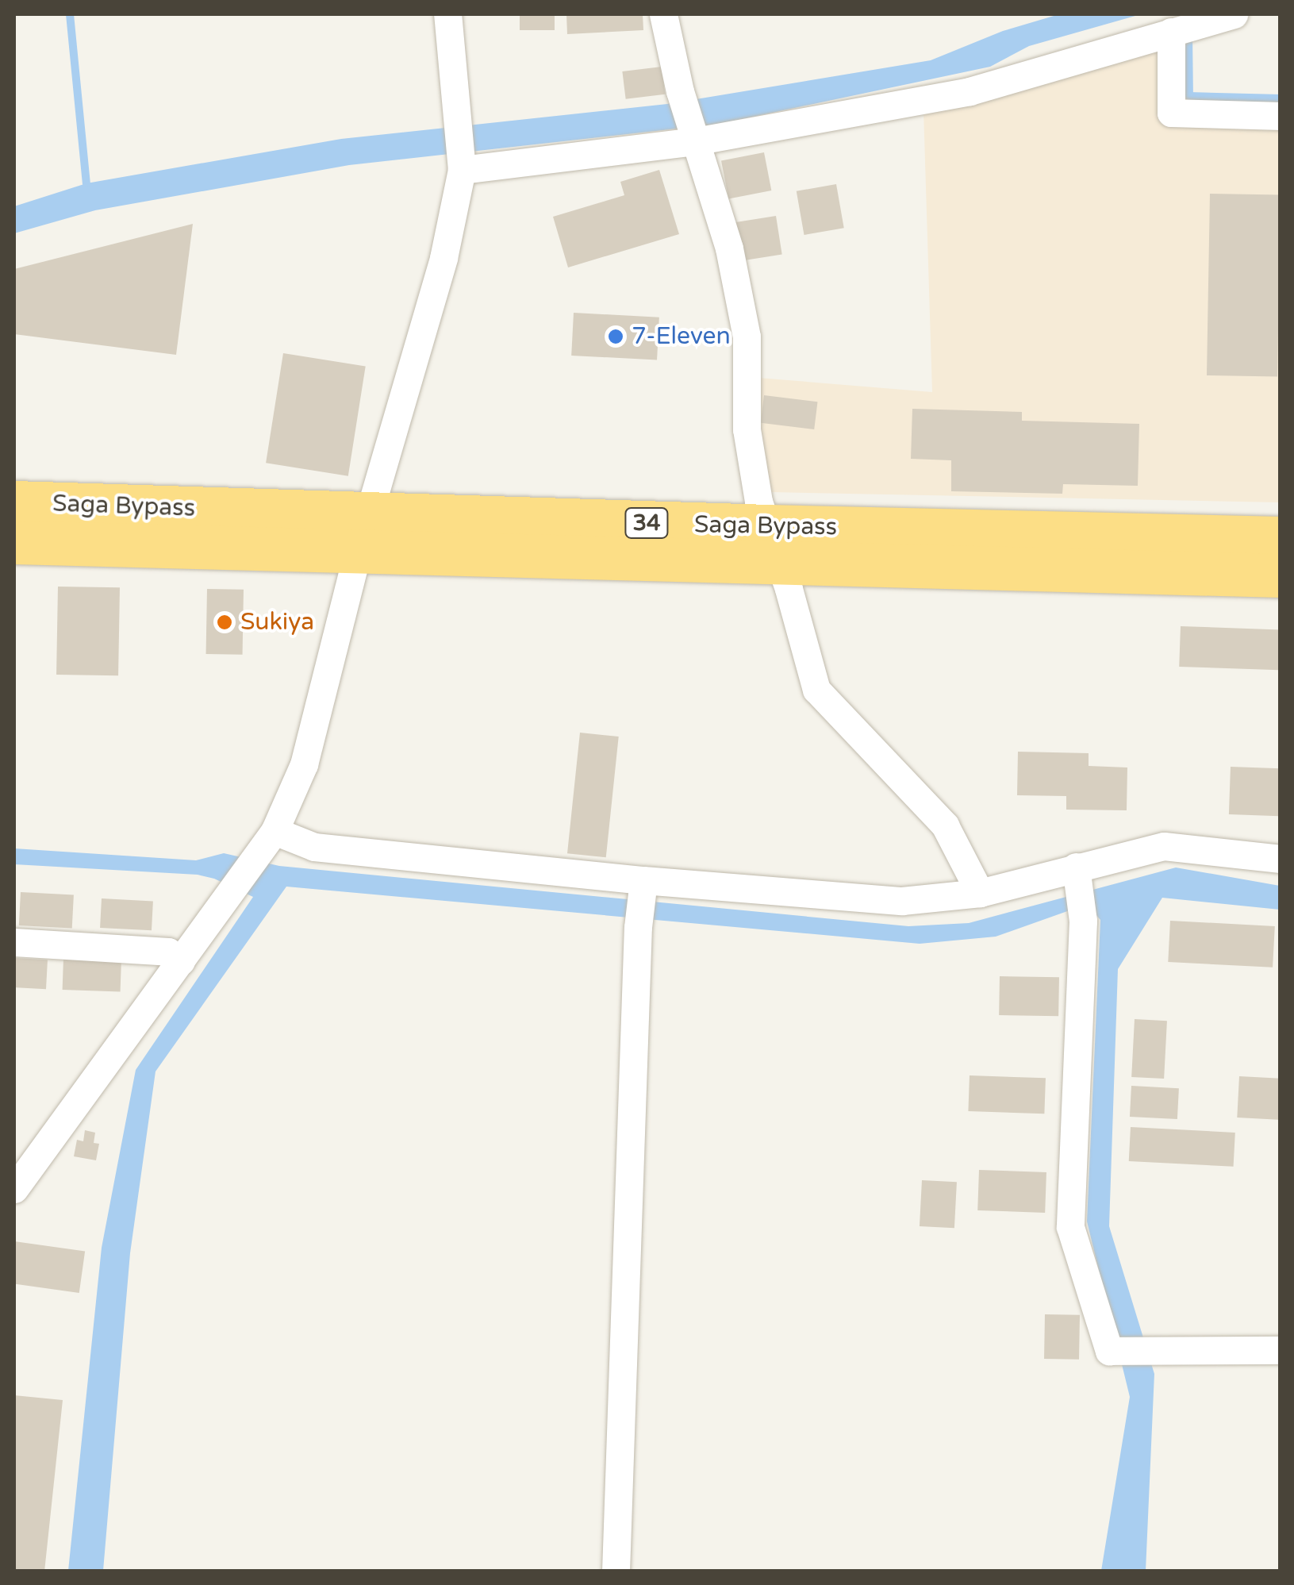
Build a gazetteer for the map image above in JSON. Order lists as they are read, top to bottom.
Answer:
{
  "streets": {
    "highway": ["Saga Bypass", "34"]
  },
  "places": ["7-Eleven", "Sukiya"]
}
